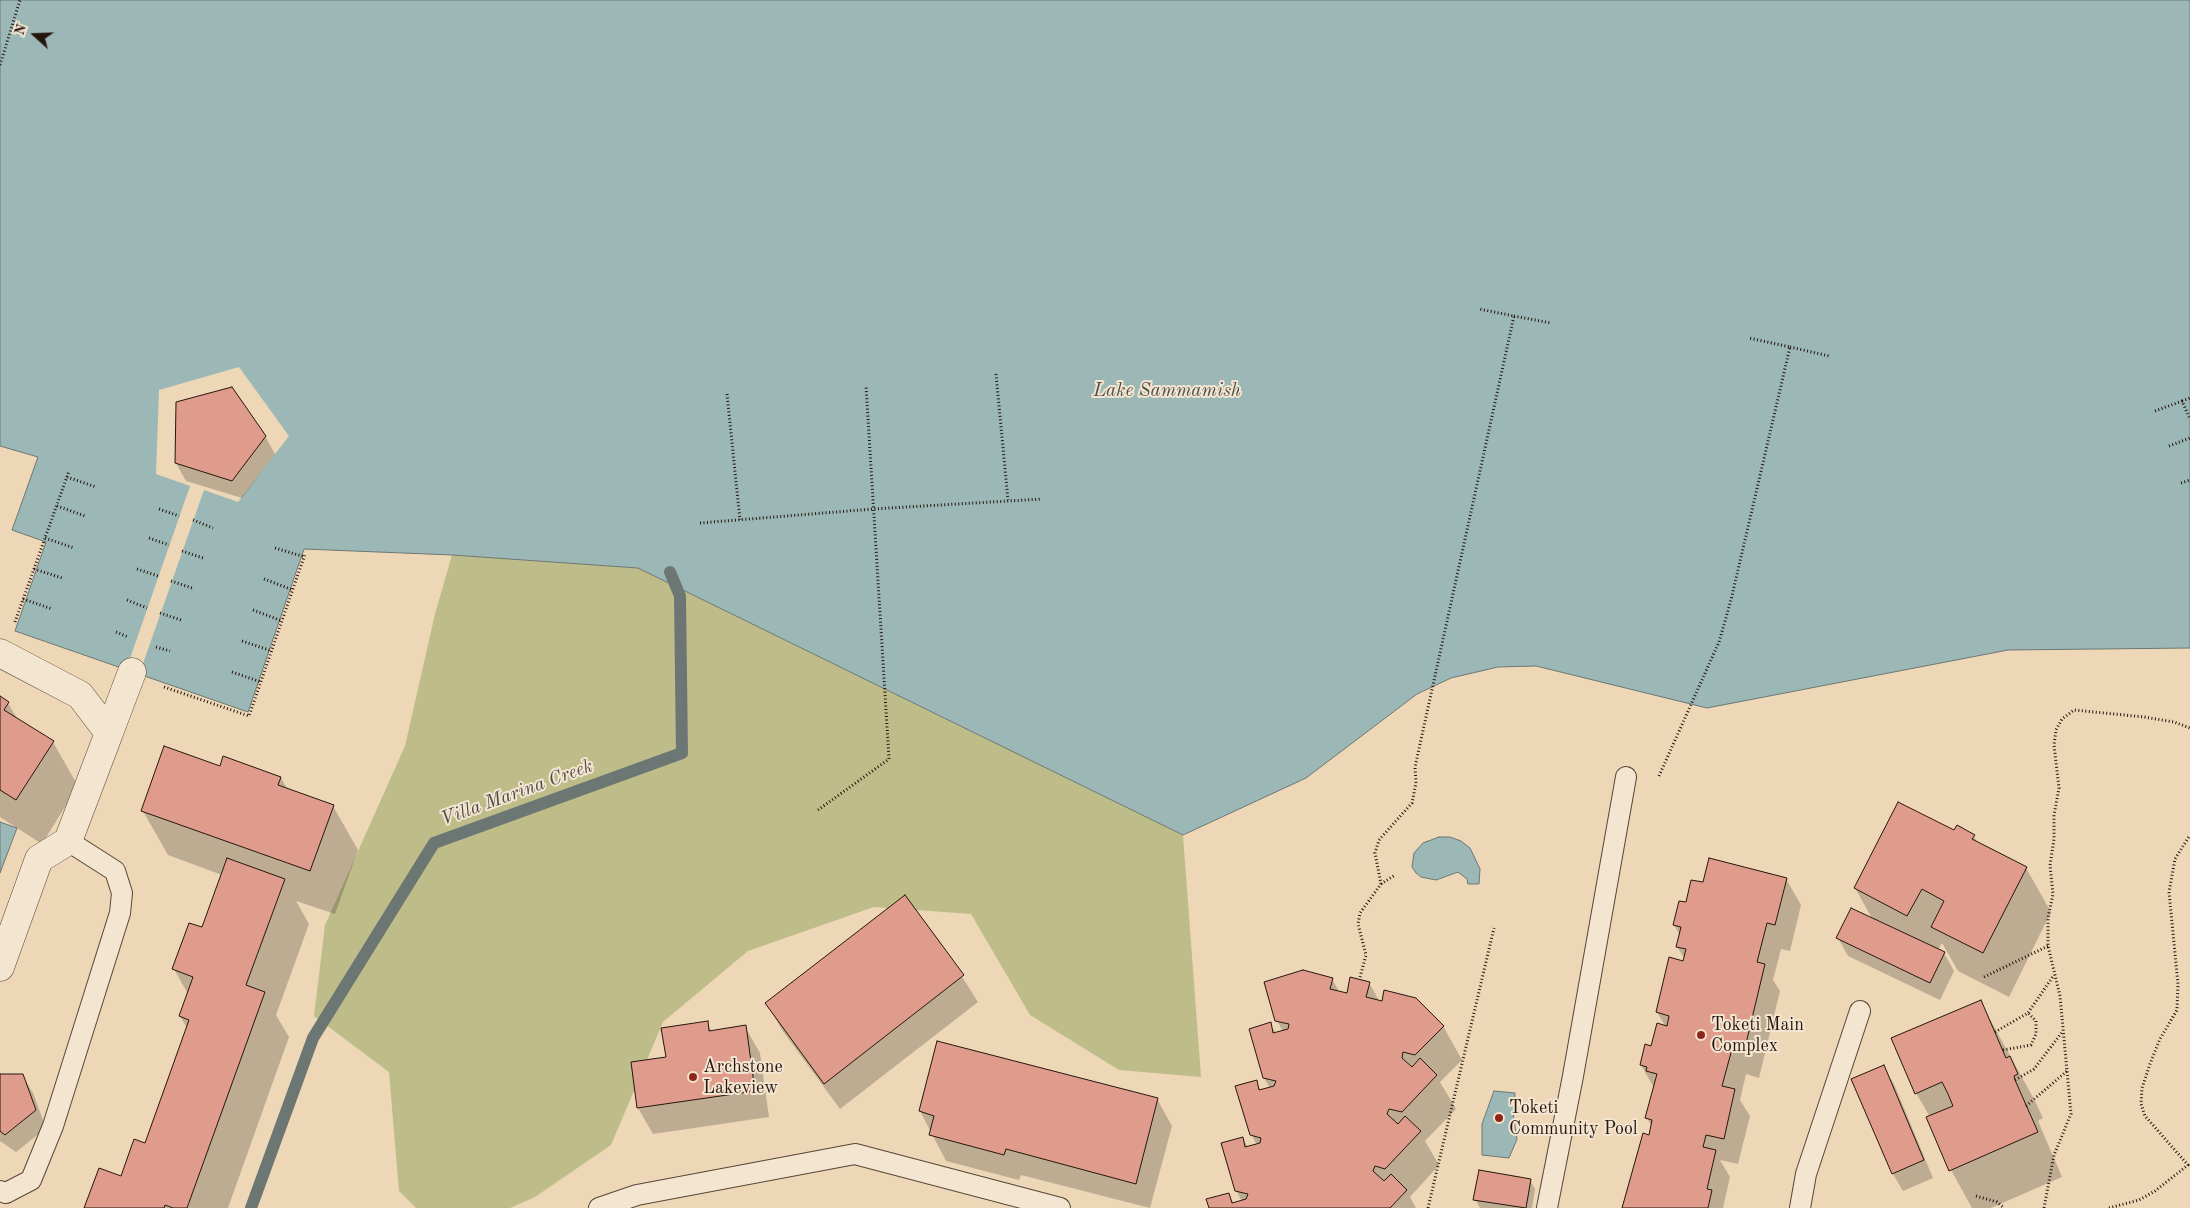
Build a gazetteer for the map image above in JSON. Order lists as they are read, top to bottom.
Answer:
{
  "water": ["Lake Sammamish", "Villa Marina Creek"],
  "places": ["Toketi Main Complex", "Archstone Lakeview", "Toketi Community Pool"],
  "north": "left"
}
